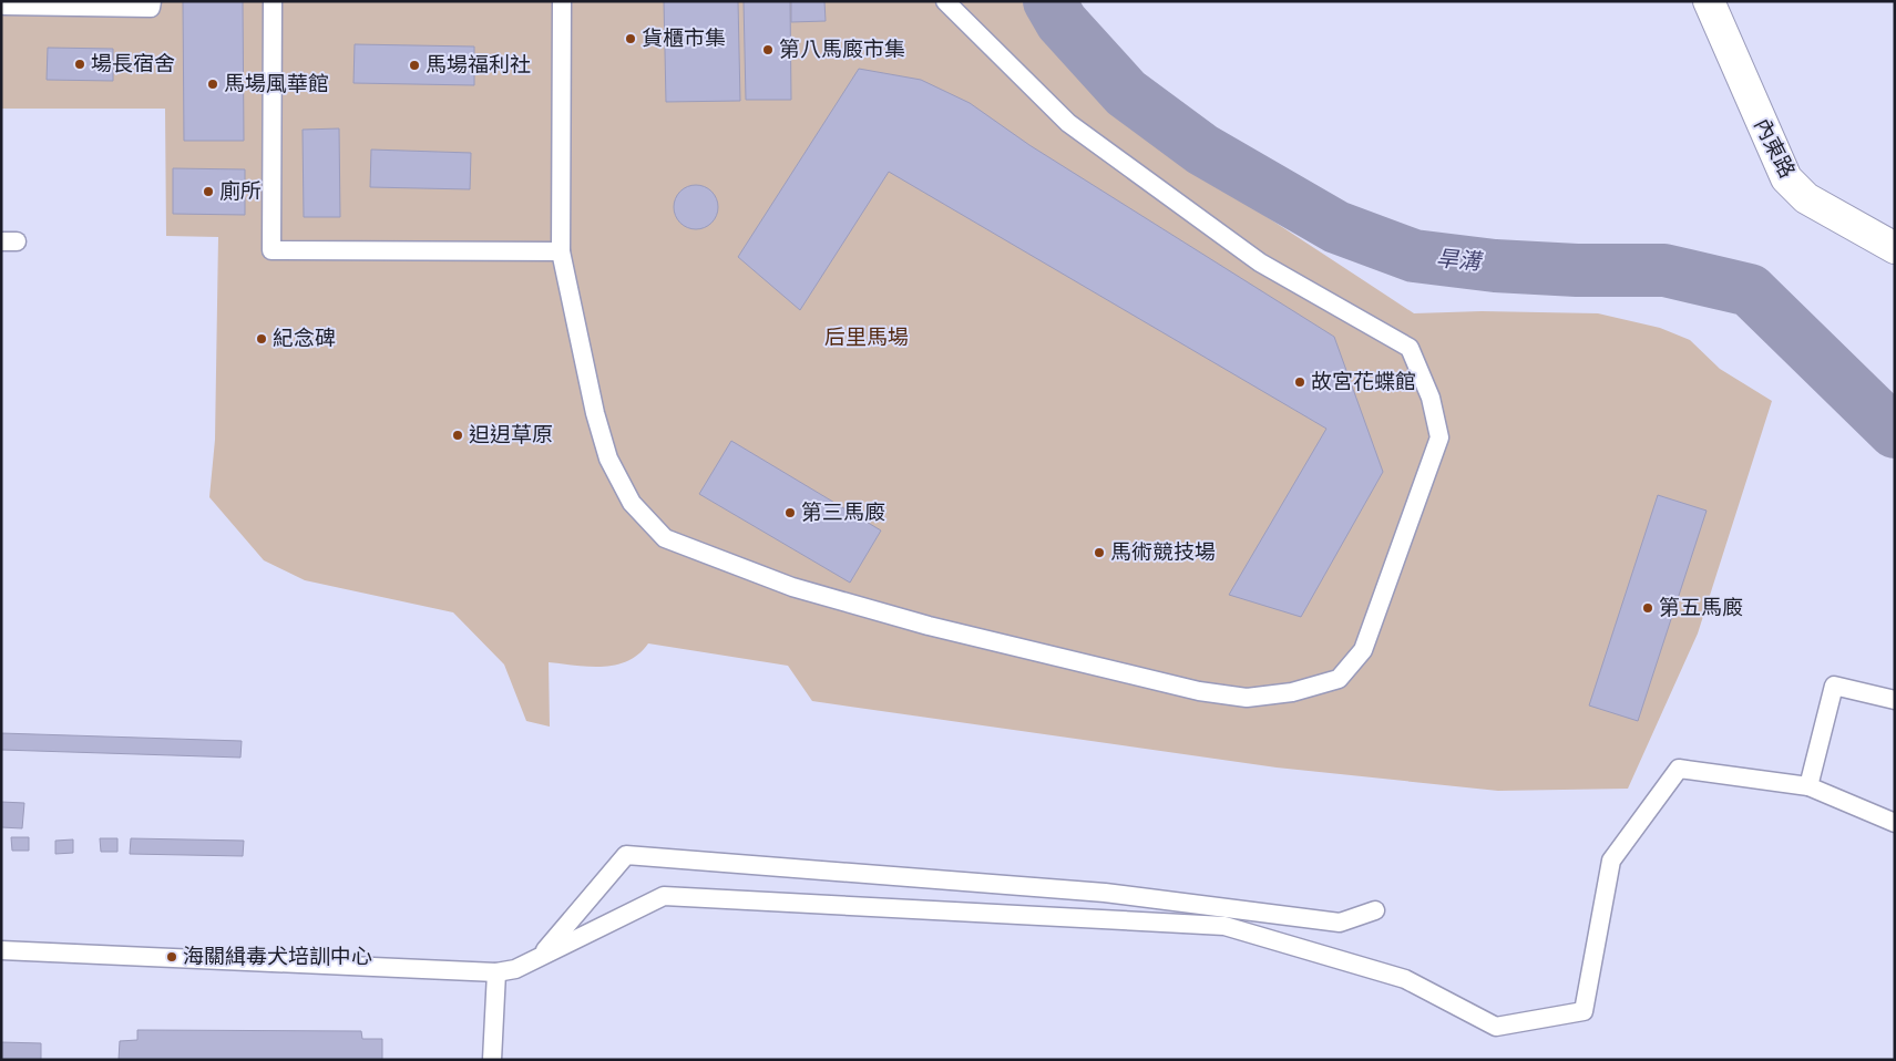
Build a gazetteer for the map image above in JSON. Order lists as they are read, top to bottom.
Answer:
{
  "streets": {
    "street": ["內東路"]
  },
  "water": ["旱溝"],
  "parks": ["后里馬場"],
  "places": [
    "貨櫃市集",
    "第八馬廄市集",
    "場長宿舍",
    "馬場福利社",
    "馬場風華館",
    "廁所",
    "紀念碑",
    "故宮花蝶館",
    "𨑨迌草原",
    "第三馬廄",
    "馬術競技場",
    "第五馬廄",
    "海關緝毒犬培訓中心"
  ]
}
